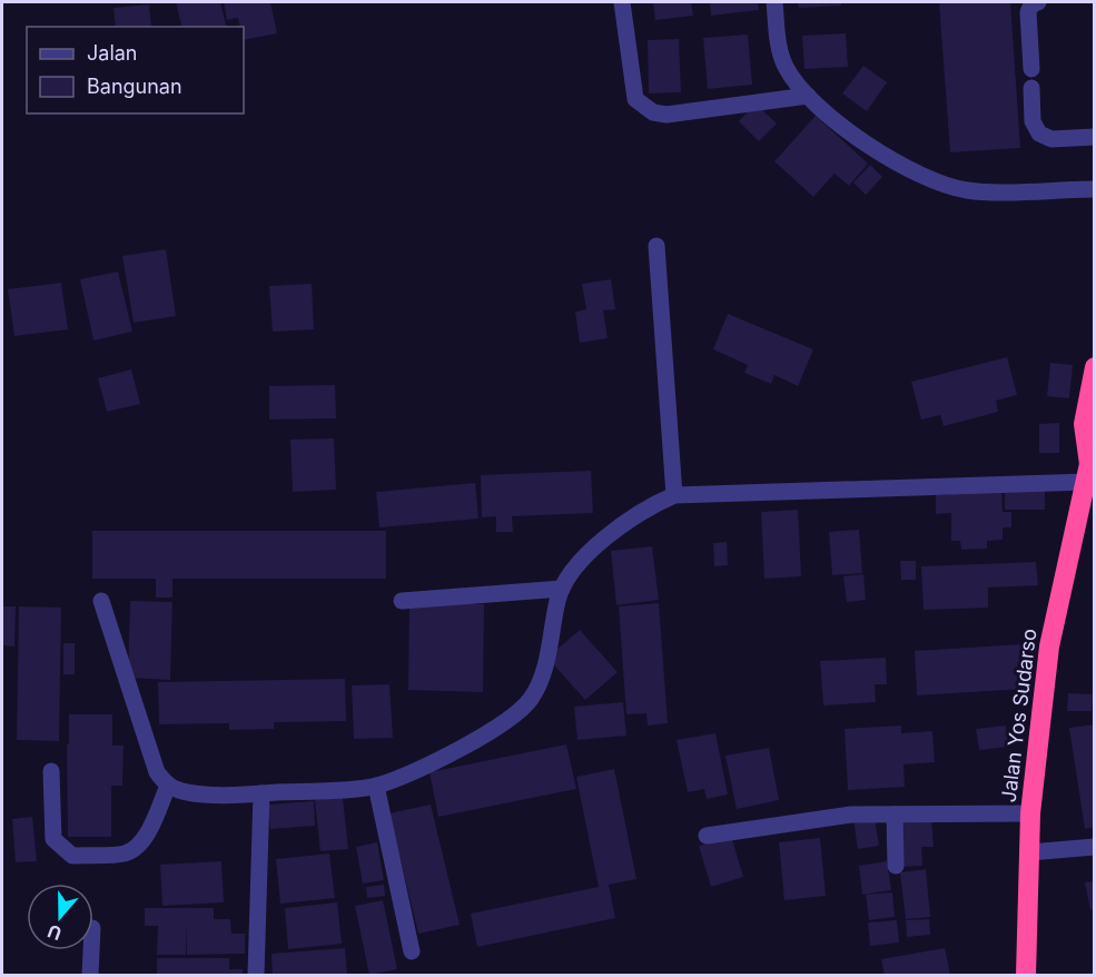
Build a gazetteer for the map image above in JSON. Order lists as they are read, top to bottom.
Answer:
{
  "streets": {
    "highway": ["Jalan Yos Sudarso"]
  },
  "legend": ["Jalan", "Bangunan"],
  "north": "bottom"
}
